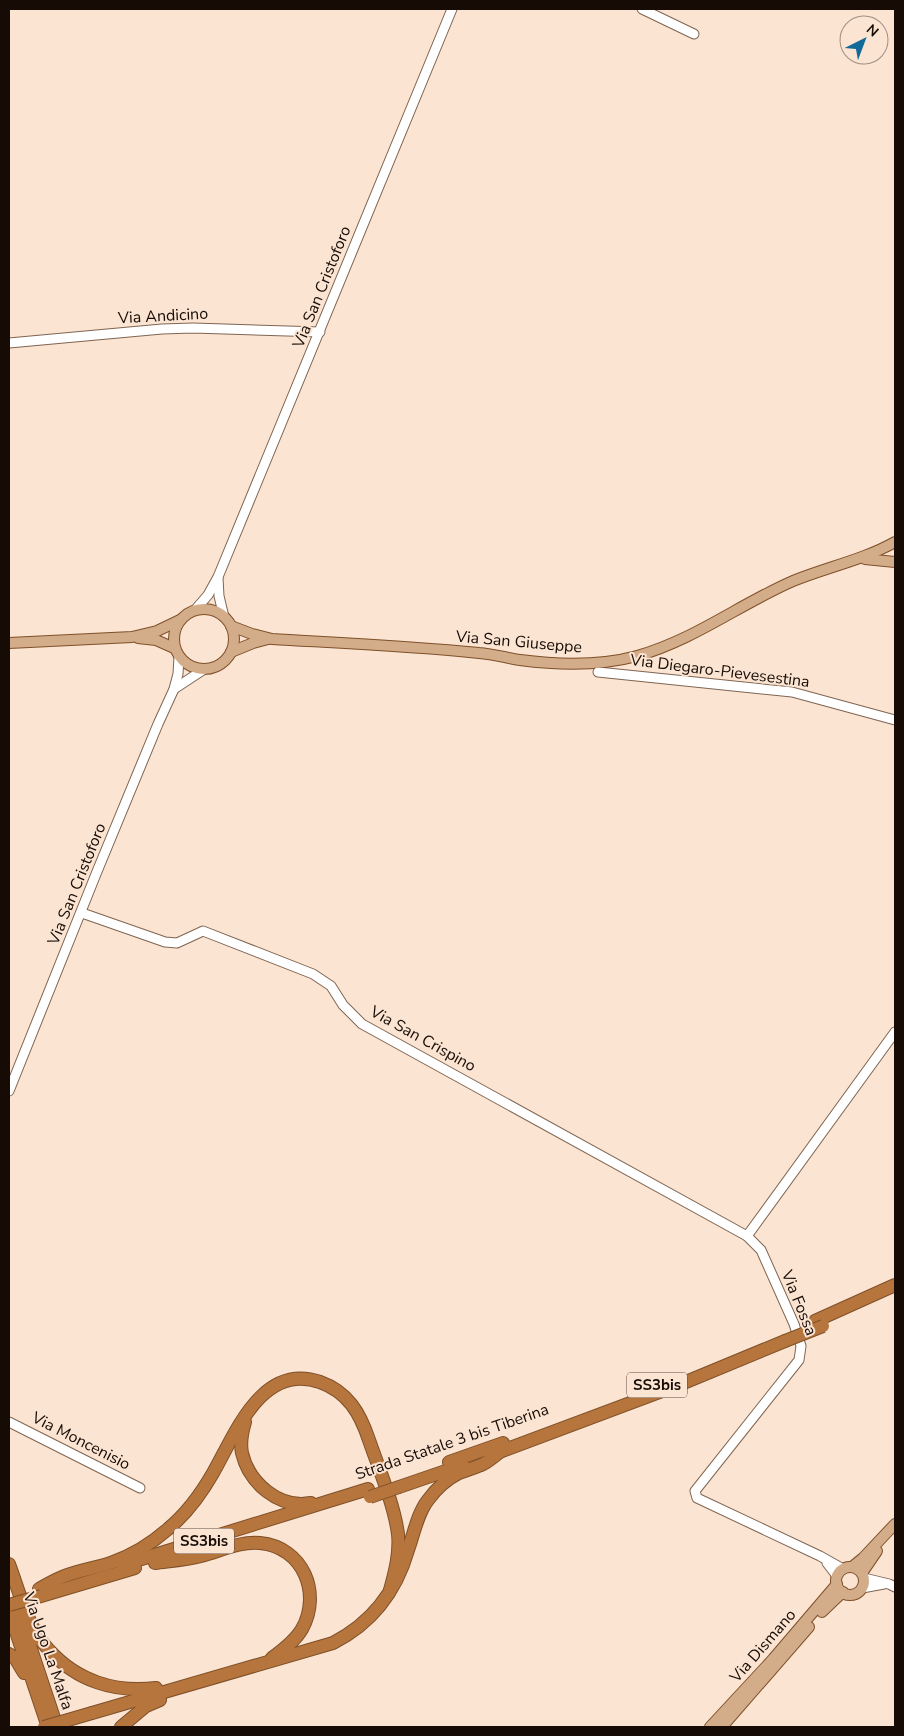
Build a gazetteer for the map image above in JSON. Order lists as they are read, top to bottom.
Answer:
{
  "streets": {
    "highway": ["SS3bis", "Strada Statale 3 bis Tiberina", "Via Ugo La Malfa"],
    "main road": ["Via San Giuseppe", "Via Dismano"],
    "street": [
      "Via San Cristoforo",
      "Via Andicino",
      "Via Diegaro-Pievesestina",
      "Via San Crispino",
      "Via Fossa",
      "Via Moncenisio"
    ]
  },
  "crossings": [
    ["Via San Cristoforo", "Via Andicino"],
    ["Via San Cristoforo", "Via San Giuseppe"],
    ["Via San Cristoforo", "Via San Crispino"],
    ["Via San Crispino", "Via Fossa"],
    ["Via Fossa", "Via Dismano"]
  ],
  "north": "top right"
}
